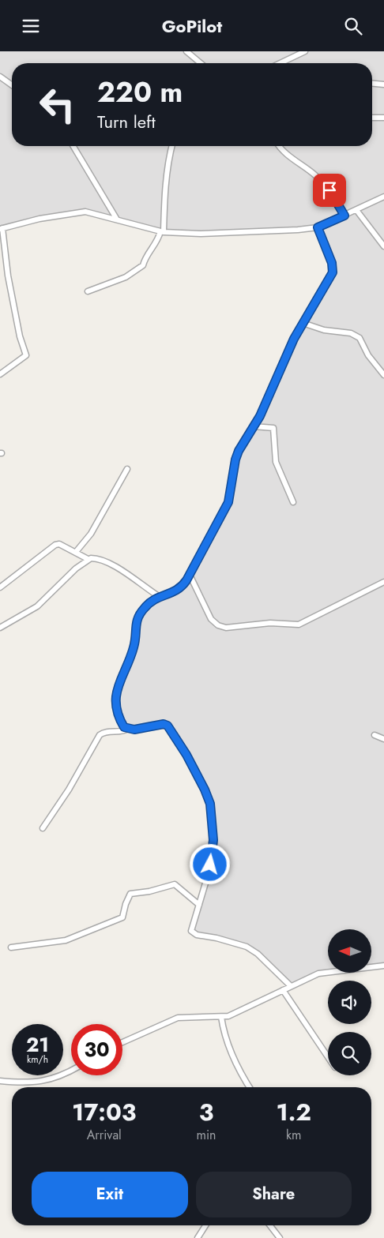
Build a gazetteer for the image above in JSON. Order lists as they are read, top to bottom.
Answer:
{
  "north": "left",
  "page": {
    "header": "GoPilot",
    "turn": ["220 m", "Turn left"],
    "speed": "21 km/h",
    "limit": "30",
    "eta": [
      "17:03",
      "Arrival",
      "3",
      "min",
      "1.2",
      "km"
    ],
    "buttons": ["Exit", "Share"]
  }
}
